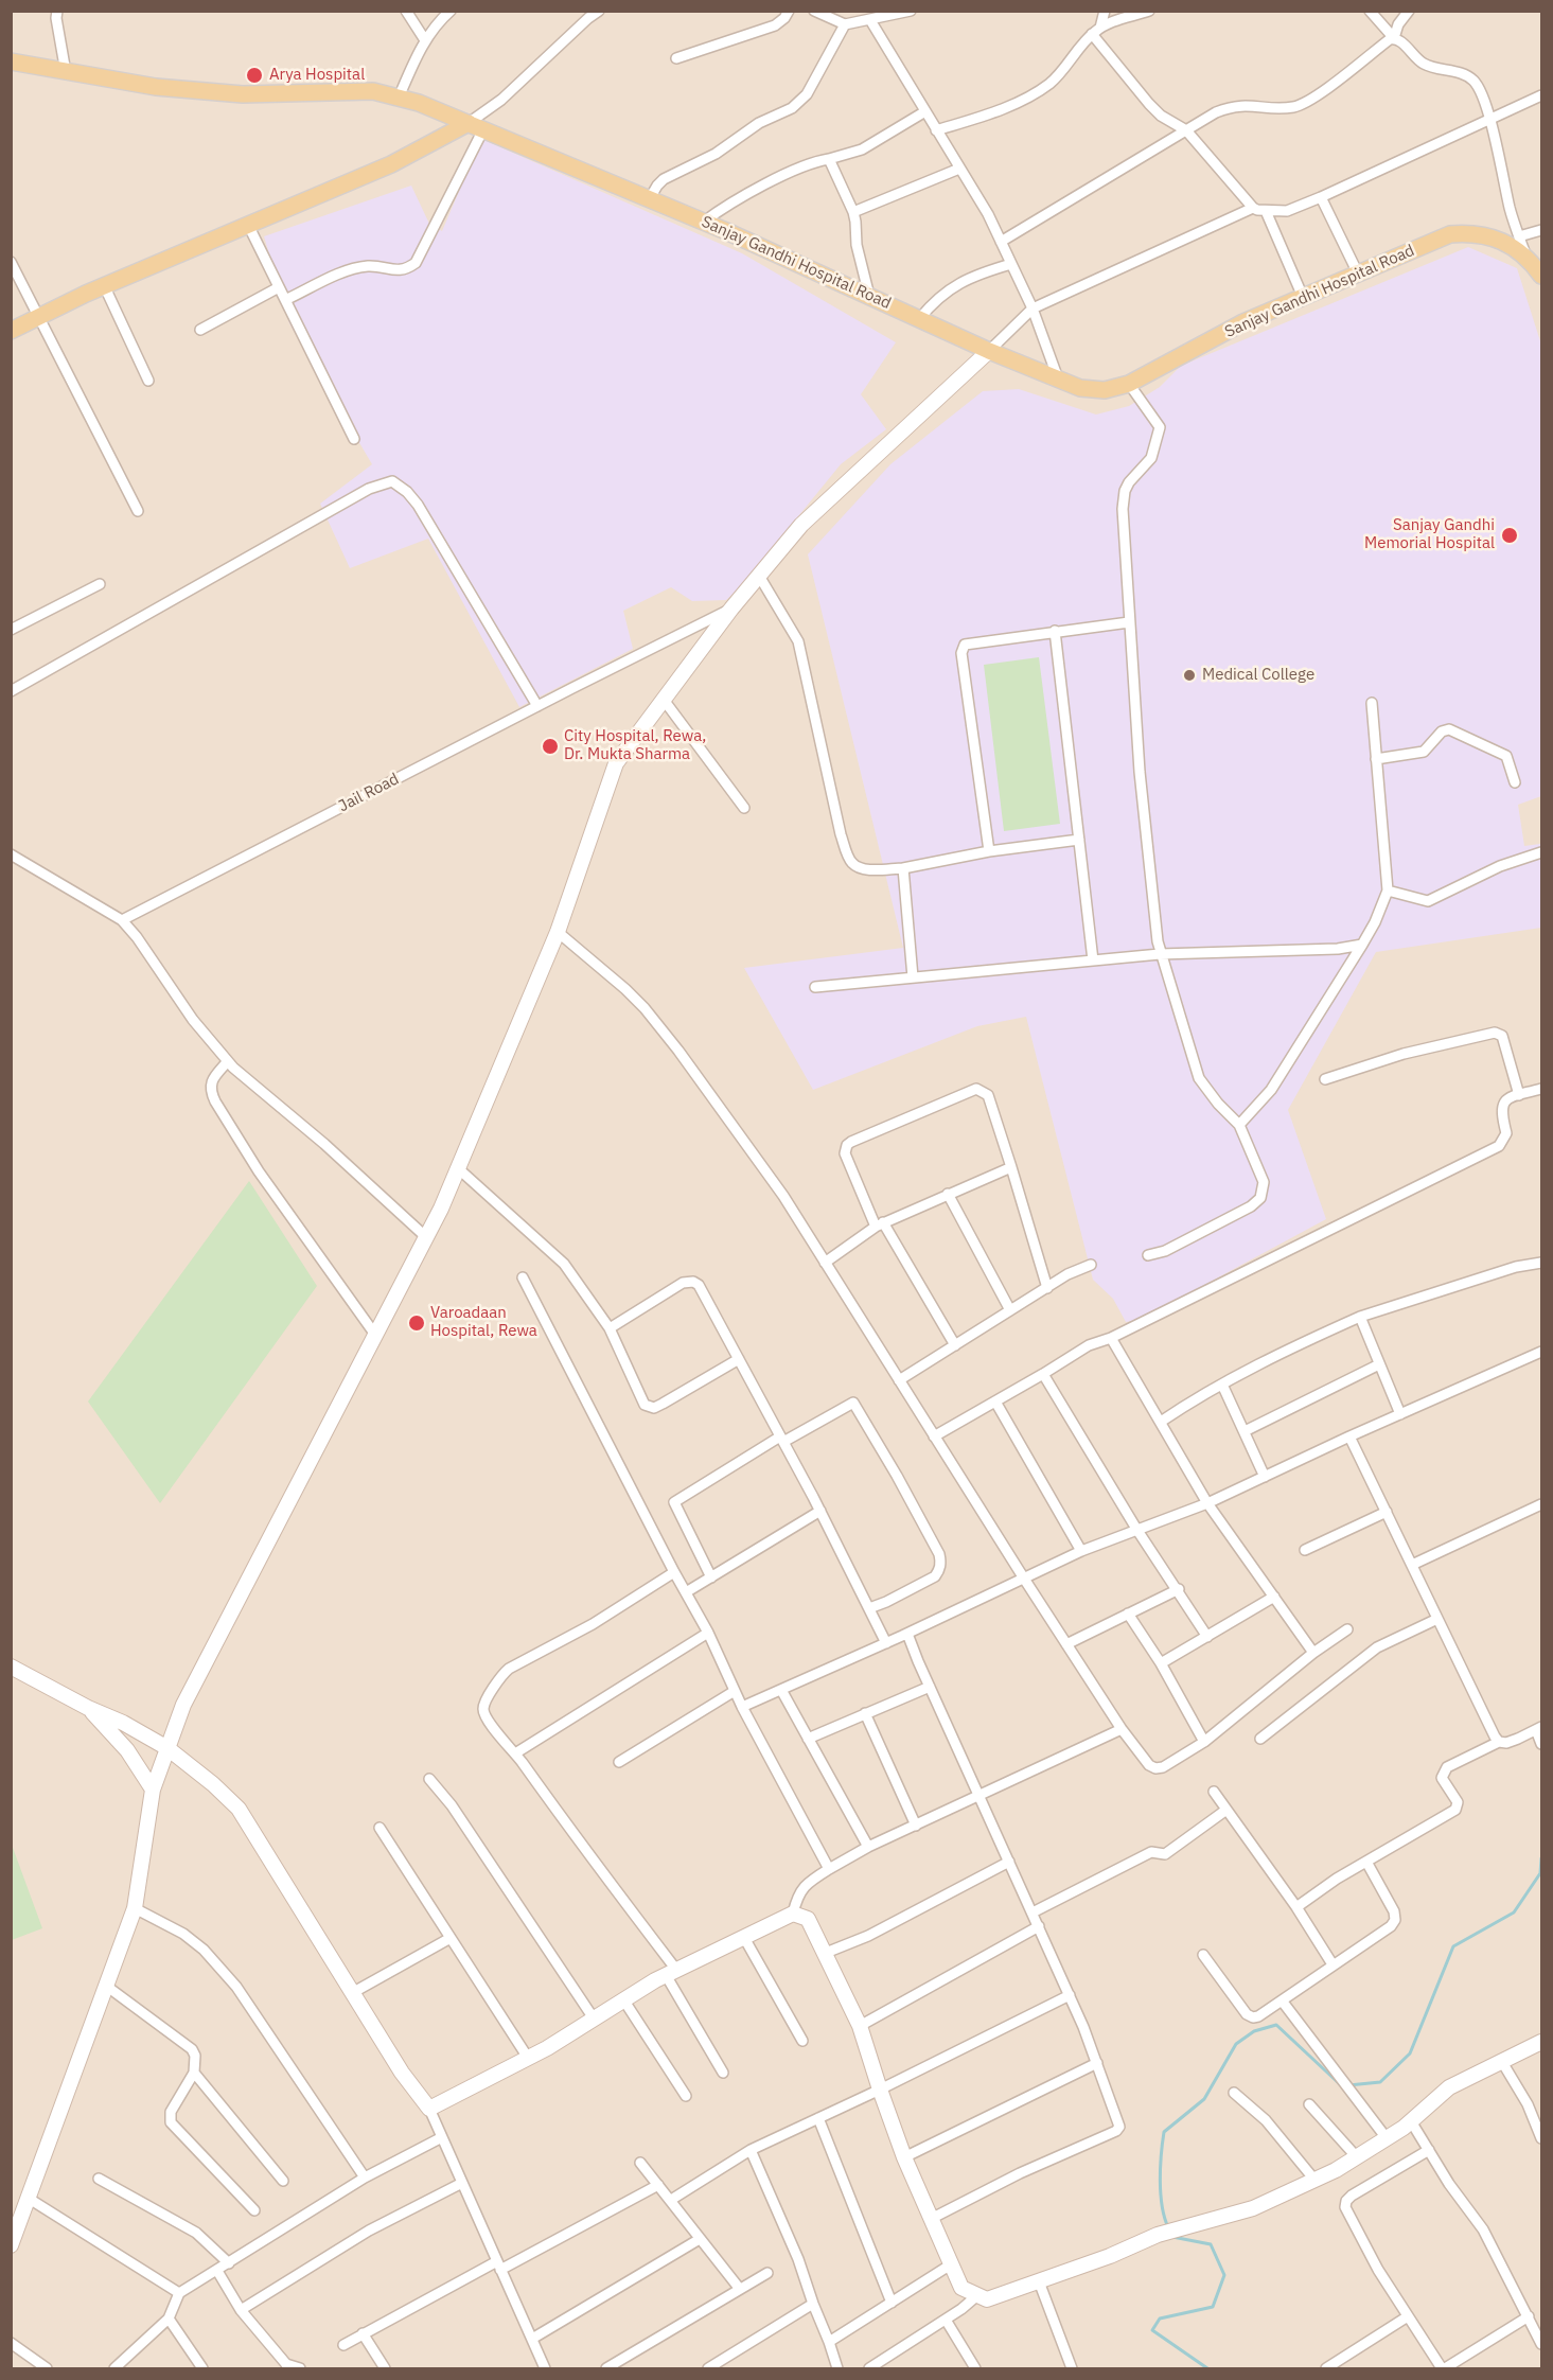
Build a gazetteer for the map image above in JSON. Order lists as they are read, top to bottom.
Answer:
{
  "streets": {
    "main road": ["Sanjay Gandhi Hospital Road"],
    "street": ["Jail Road"]
  },
  "places": [
    "Arya Hospital",
    "Sanjay Gandhi Memorial Hospital",
    "Medical College",
    "City Hospital, Rewa, Dr. Mukta Sharma",
    "Varoadaan Hospital, Rewa"
  ]
}
